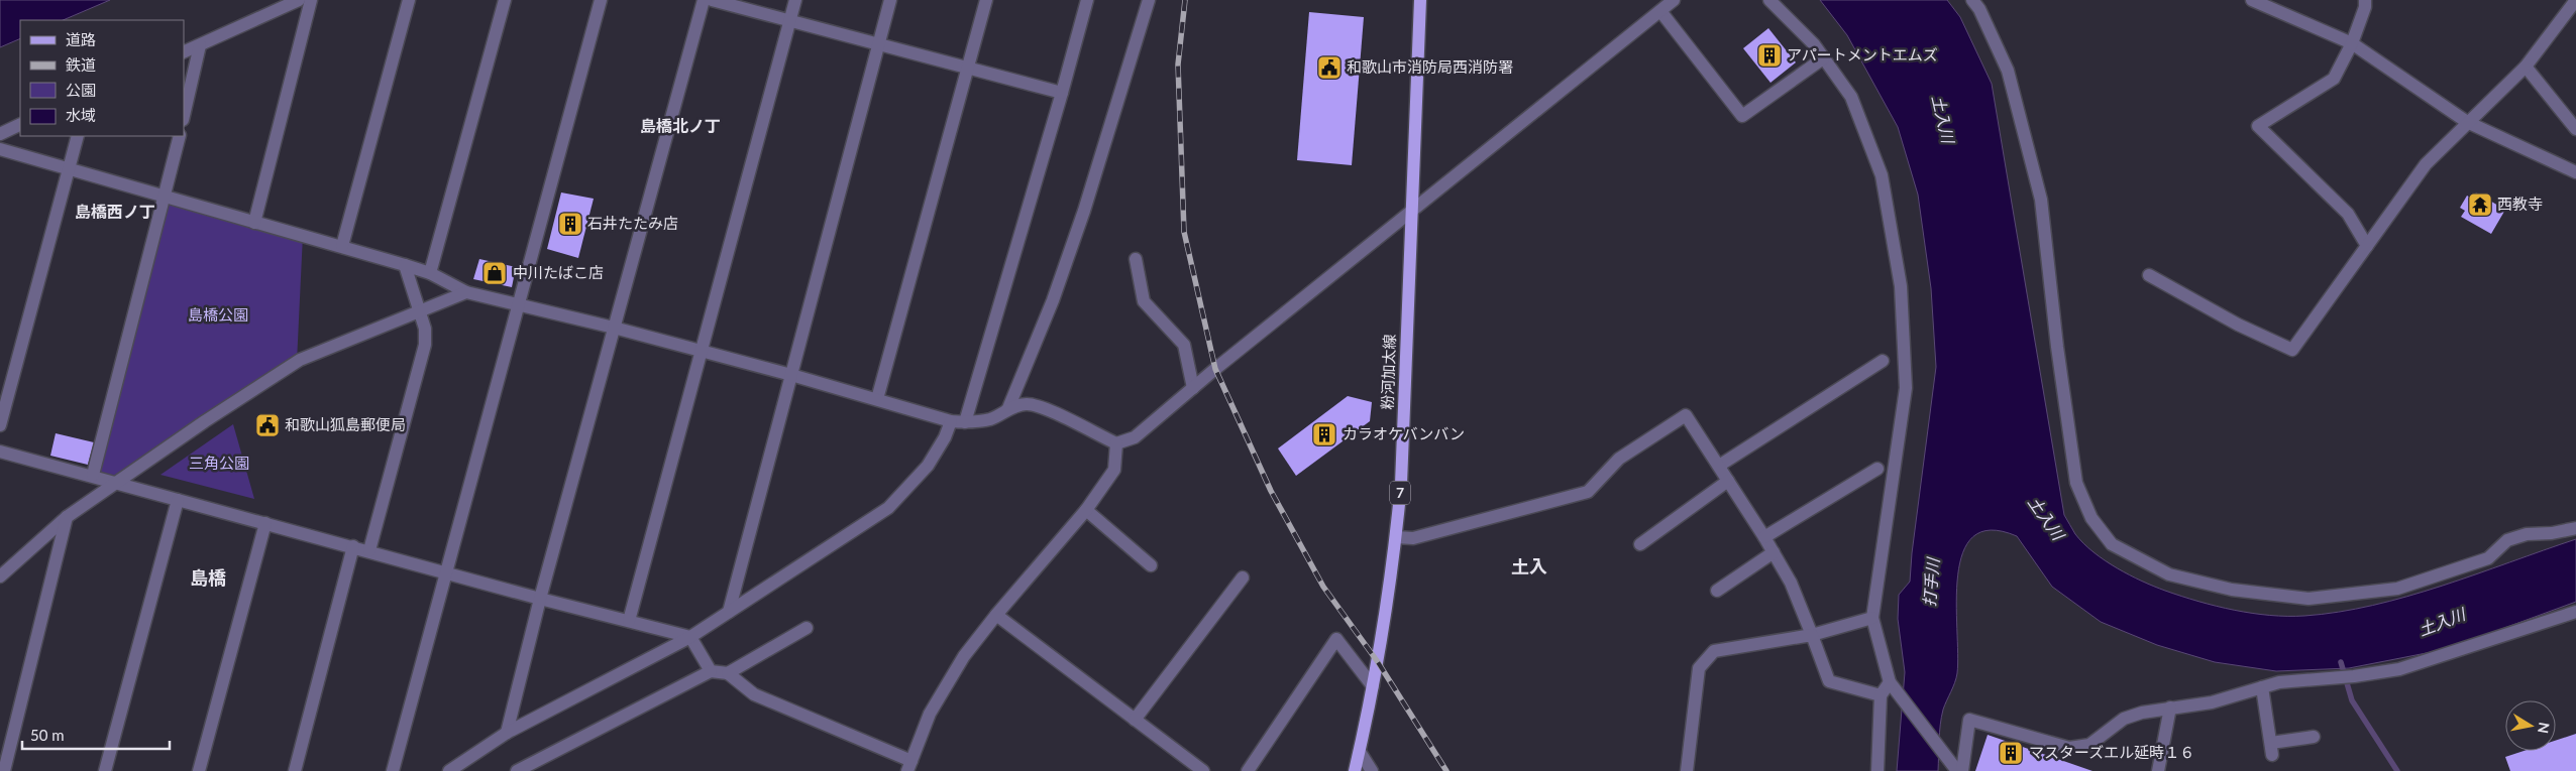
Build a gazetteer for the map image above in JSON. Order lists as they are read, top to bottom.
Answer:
{
  "streets": {
    "main road": ["粉河加太線", "7"]
  },
  "districts": [
    "島橋北ノ丁",
    "島橋西ノ丁",
    "土入",
    "島橋"
  ],
  "water": ["土入川", "打手川"],
  "parks": ["島橋公園", "三角公園"],
  "places": {
    "building": [
      "アパートメントエムズ",
      "石井たたみ店",
      "カラオケバンバン",
      "マスターズエル延時１６"
    ],
    "public building": ["和歌山市消防局西消防署", "和歌山狐島郵便局"],
    "temple": ["西教寺"],
    "shop": ["中川たばこ店"]
  },
  "legend": [
    "道路",
    "鉄道",
    "公園",
    "水域"
  ],
  "scale_bar": "50 m",
  "north": "right"
}
